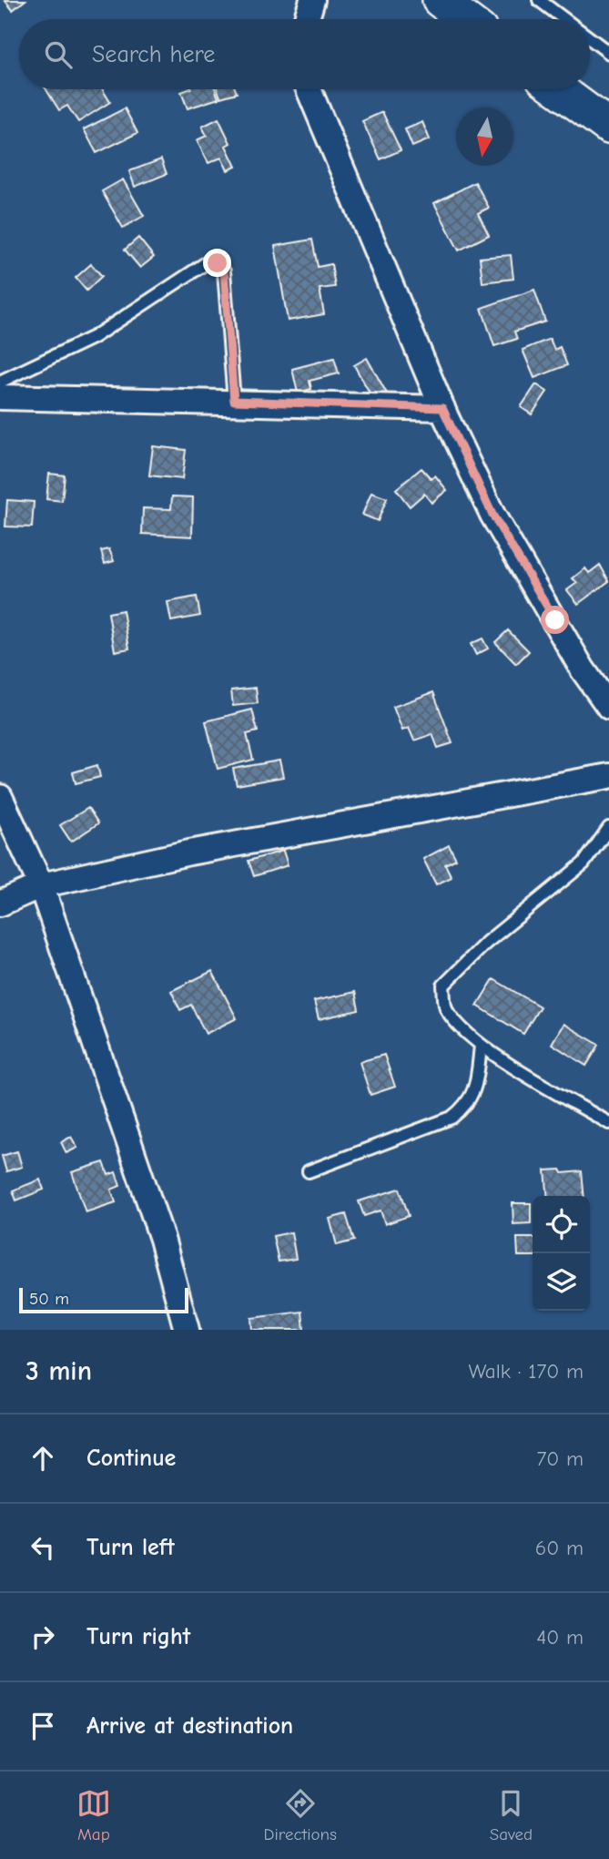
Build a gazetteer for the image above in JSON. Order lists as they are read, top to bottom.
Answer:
{
  "scale_bar": "50 m",
  "north": "bottom",
  "page": {
    "search": "Search here",
    "scale": "50 m",
    "heading": ["3 min", "Walk · 170 m"],
    "list": [
      ["Continue", "70 m"],
      ["Turn left", "60 m"],
      ["Turn right", "40 m"],
      "Arrive at destination"
    ],
    "nav": ["Map", "Directions", "Saved"]
  }
}
